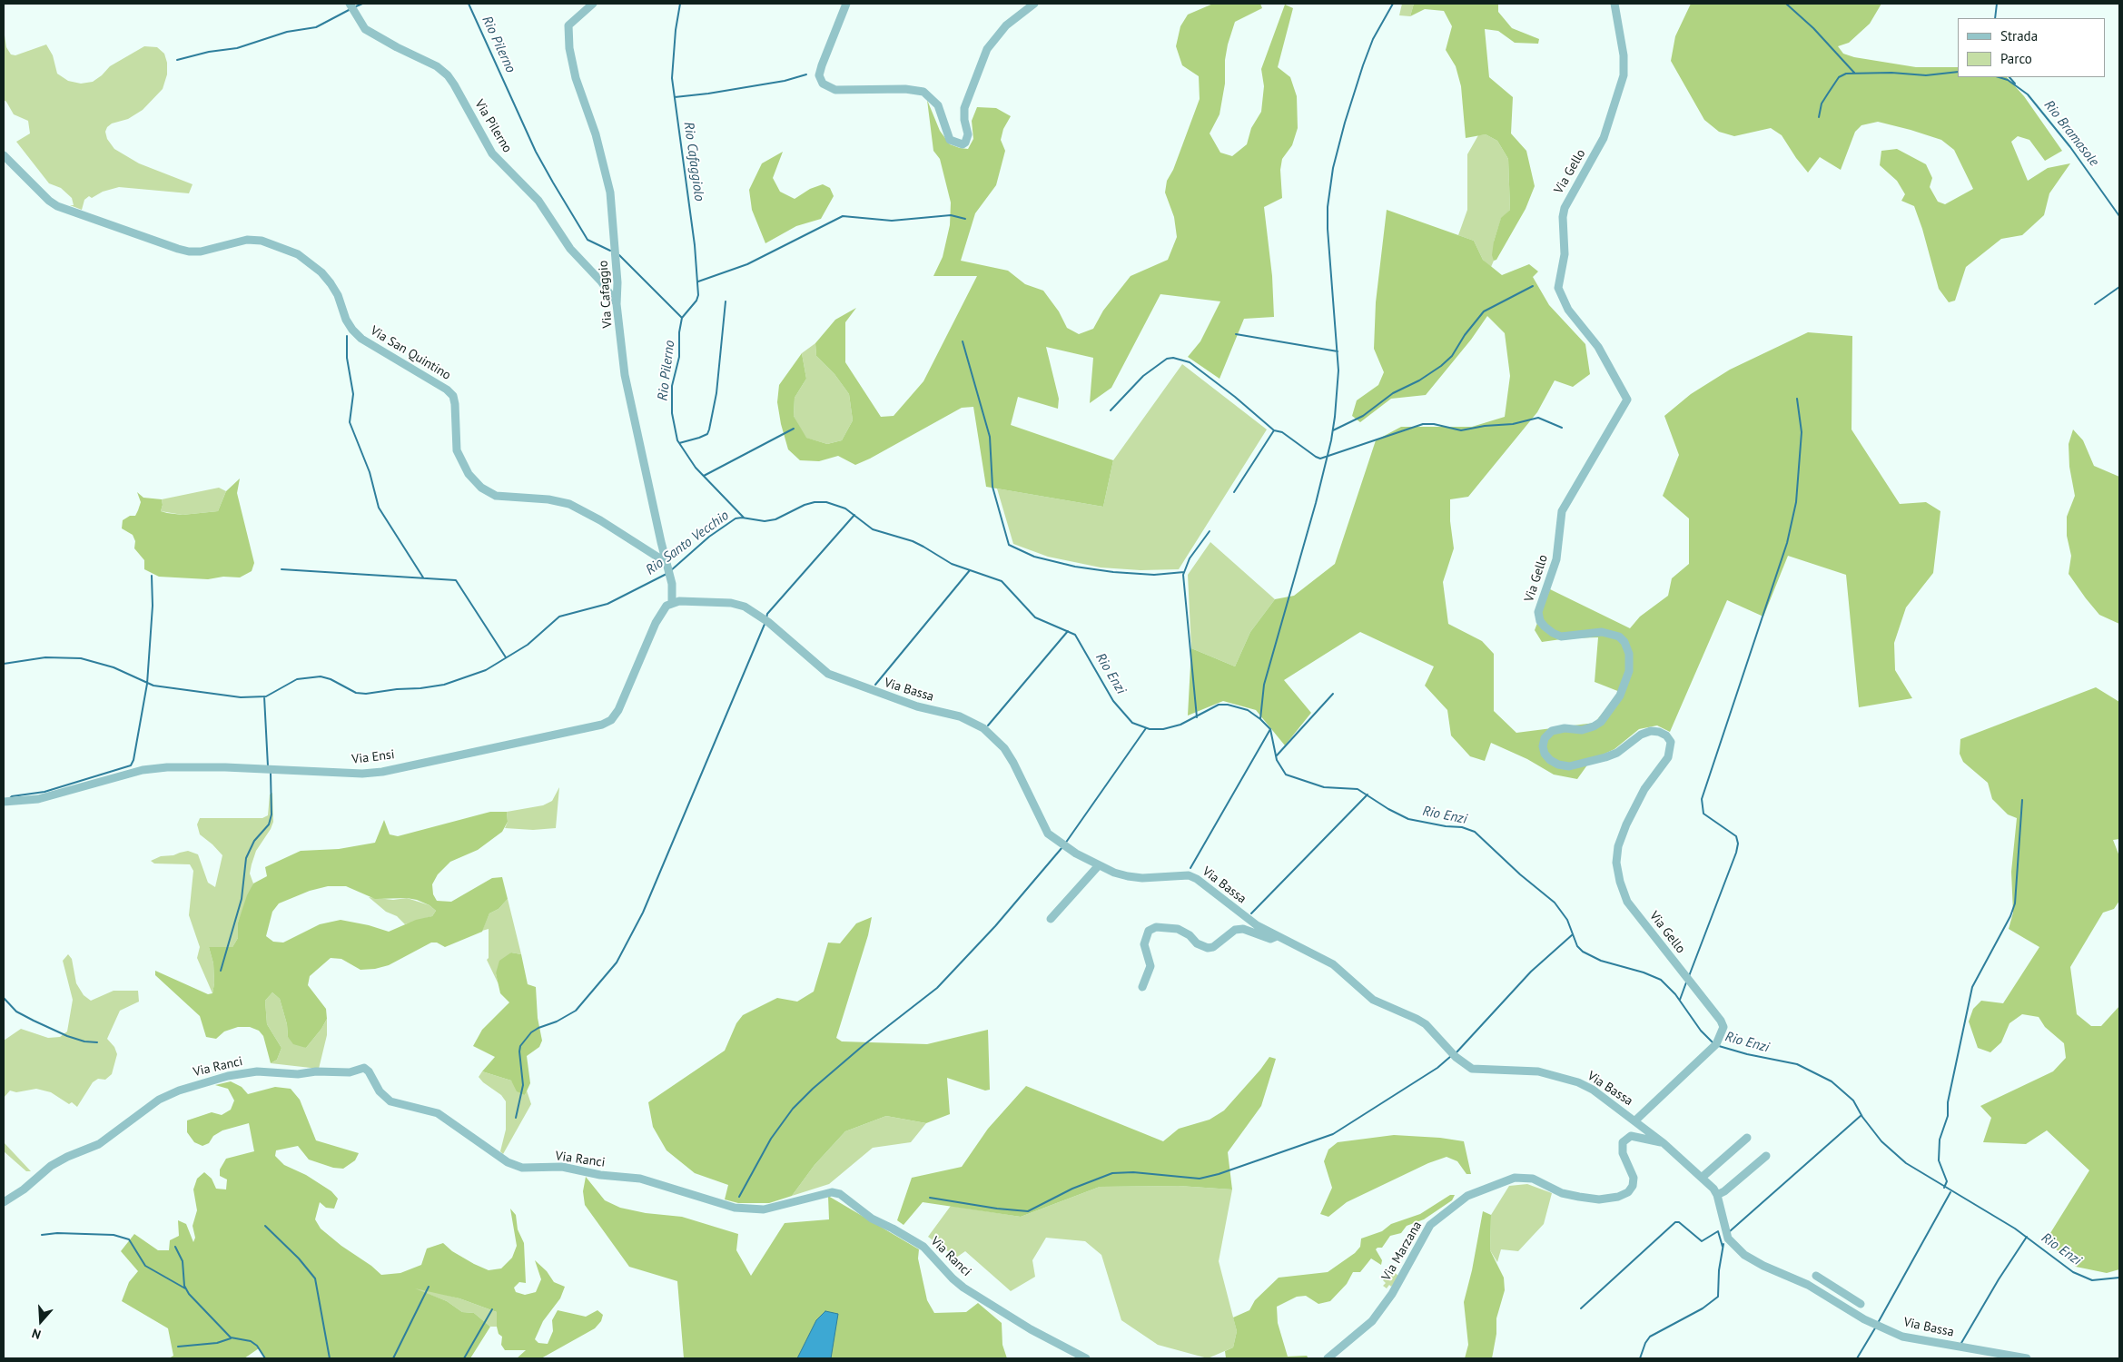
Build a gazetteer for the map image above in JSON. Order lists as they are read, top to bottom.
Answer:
{
  "streets": {
    "street": [
      "Via Pilerno",
      "Via Gello",
      "Via Cafaggio",
      "Via San Quintino",
      "Via Bassa",
      "Via Ensi",
      "Via Ranci",
      "Via Marzana"
    ]
  },
  "crossings": [
    ["Via Pilerno", "Via Cafaggio"],
    ["Via Gello", "Via Bassa"],
    ["Via Cafaggio", "Via San Quintino"],
    ["Via Bassa", "Via Ensi"],
    ["Via Bassa", "Via Marzana"]
  ],
  "water": [
    "Rio Pilerno",
    "Rio Bramasole",
    "Rio Cafaggiolo",
    "Rio Santo Vecchio",
    "Rio Enzi"
  ],
  "legend": ["Strada", "Parco"],
  "north": "bottom"
}
